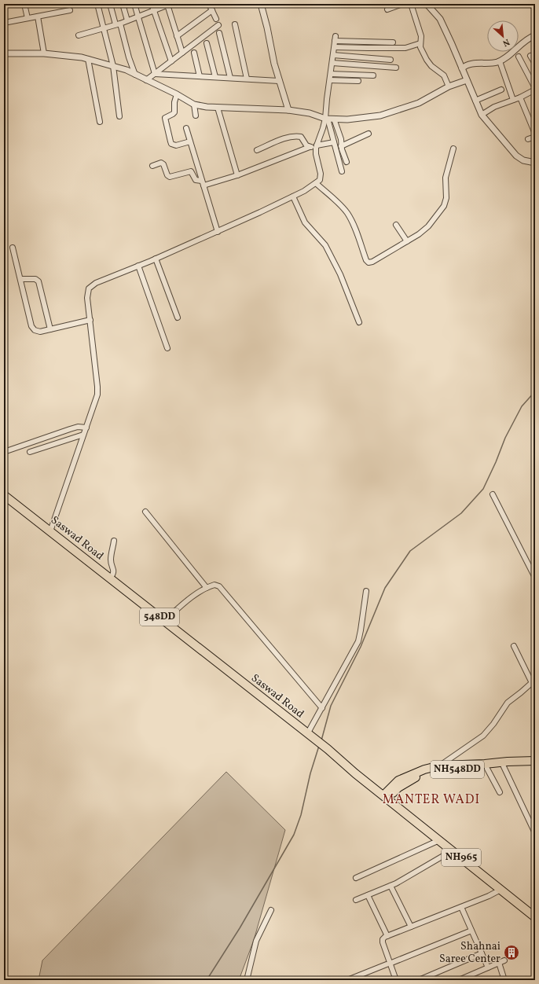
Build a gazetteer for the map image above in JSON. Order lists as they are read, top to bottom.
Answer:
{
  "streets": {
    "highway": [
      "Saswad Road",
      "548DD",
      "NH548DD",
      "NH965"
    ]
  },
  "crossings": [
    ["Saswad Road", "NH548DD"]
  ],
  "districts": ["MANTER WADI"],
  "places": {
    "building": ["Shahnai Saree Center"]
  },
  "north": "bottom right"
}
